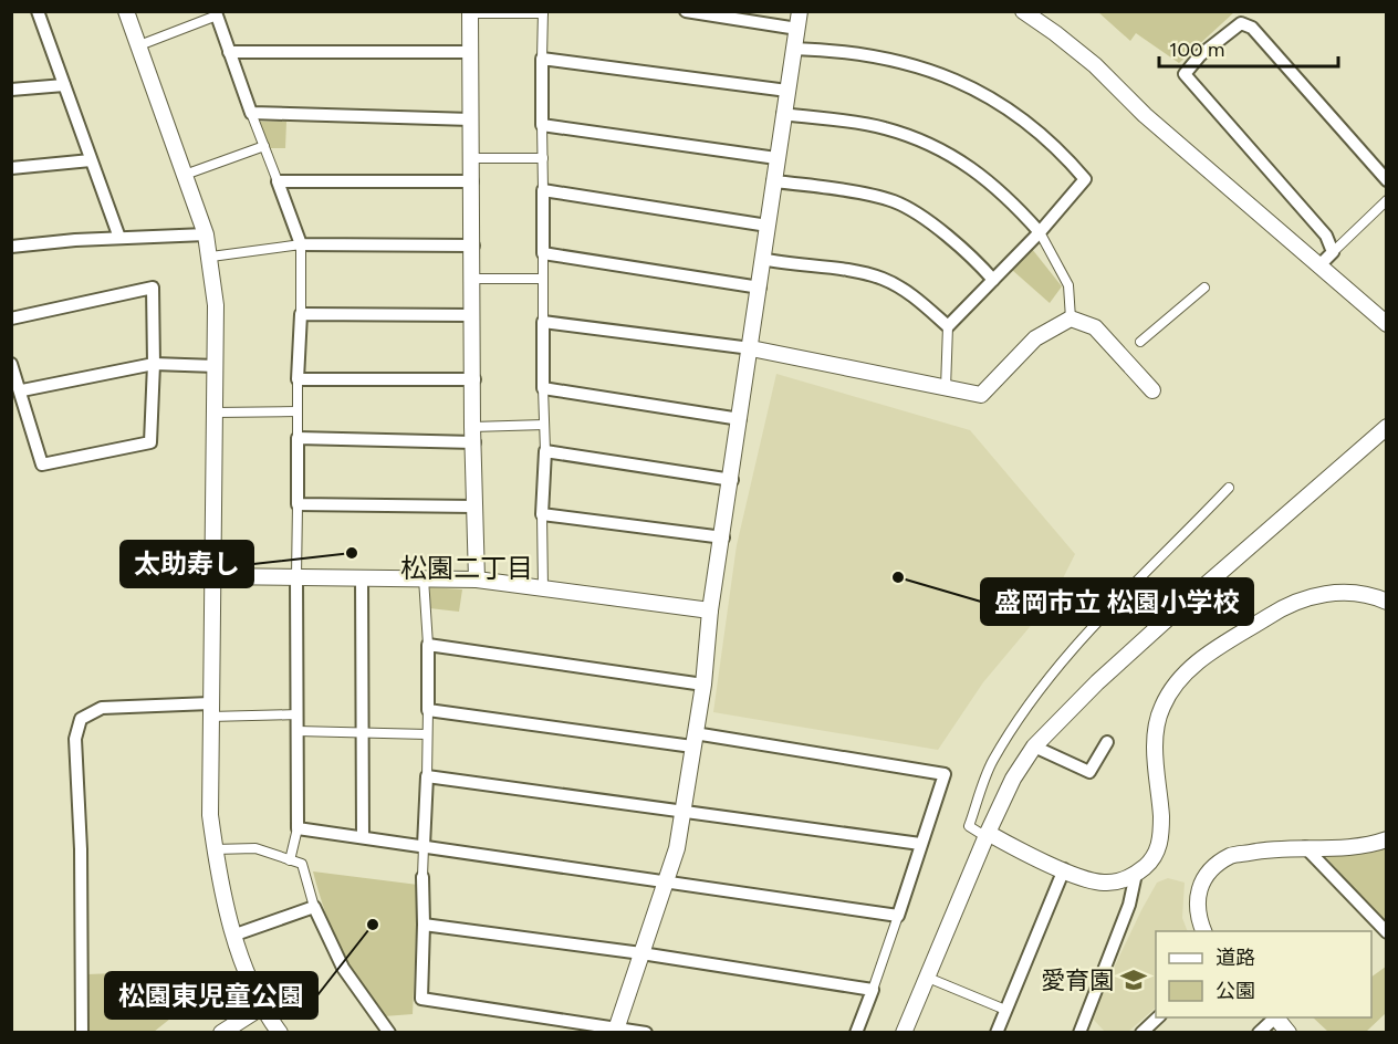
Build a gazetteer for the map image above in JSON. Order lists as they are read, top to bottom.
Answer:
{
  "districts": ["松園二丁目"],
  "places": {
    "other": ["太助寿し", "盛岡市立 松園小学校", "松園東児童公園"],
    "school or university": ["愛育園"]
  },
  "legend": ["道路", "公園"],
  "scale_bar": "100 m"
}
